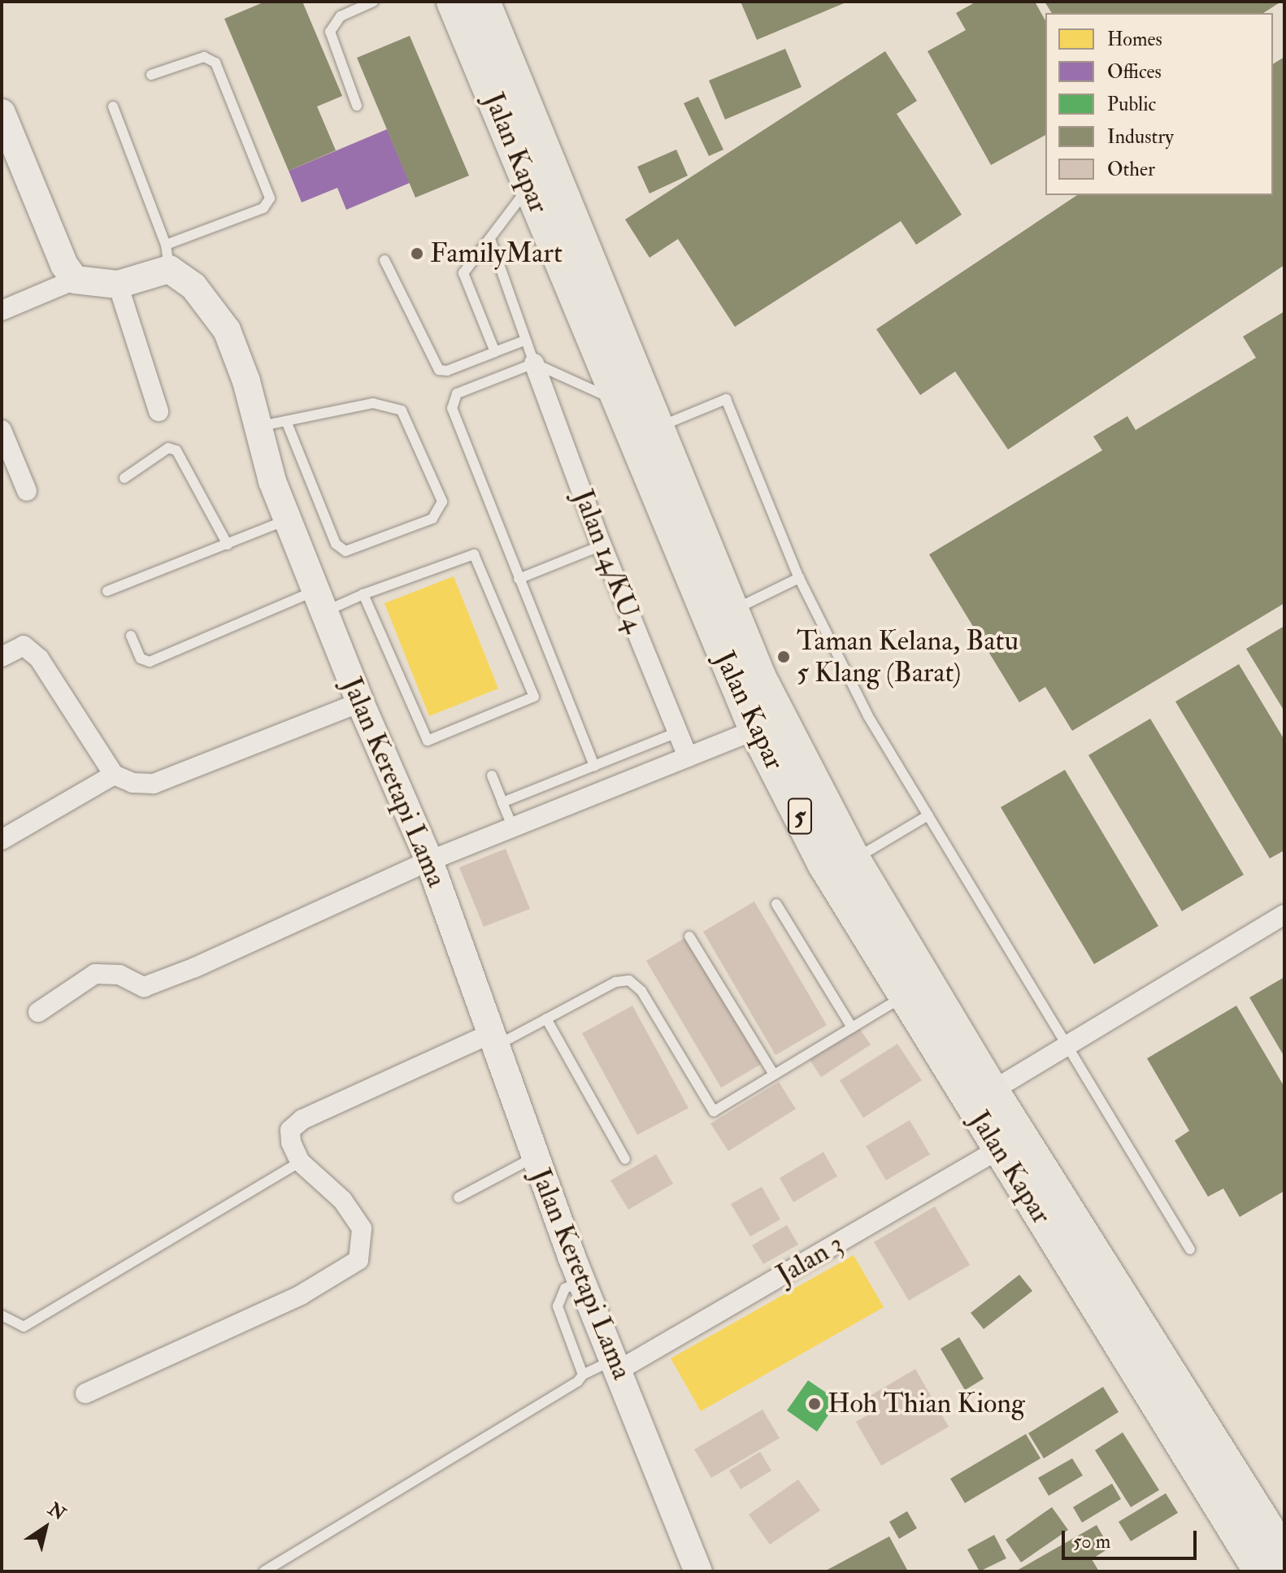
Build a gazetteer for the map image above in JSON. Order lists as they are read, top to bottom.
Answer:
{
  "streets": {
    "highway": ["Jalan Kapar", "5"],
    "street": ["Jalan 14/KU4", "Jalan Keretapi Lama", "Jalan 3"]
  },
  "crossings": [
    ["Jalan Kapar", "Jalan 3"],
    ["Jalan Keretapi Lama", "Jalan 3"]
  ],
  "places": ["FamilyMart", "Taman Kelana, Batu 5 Klang (Barat)", "Hoh Thian Kiong"],
  "legend": [
    "Homes",
    "Offices",
    "Public",
    "Industry",
    "Other"
  ],
  "scale_bar": "50 m",
  "north": "top right"
}
